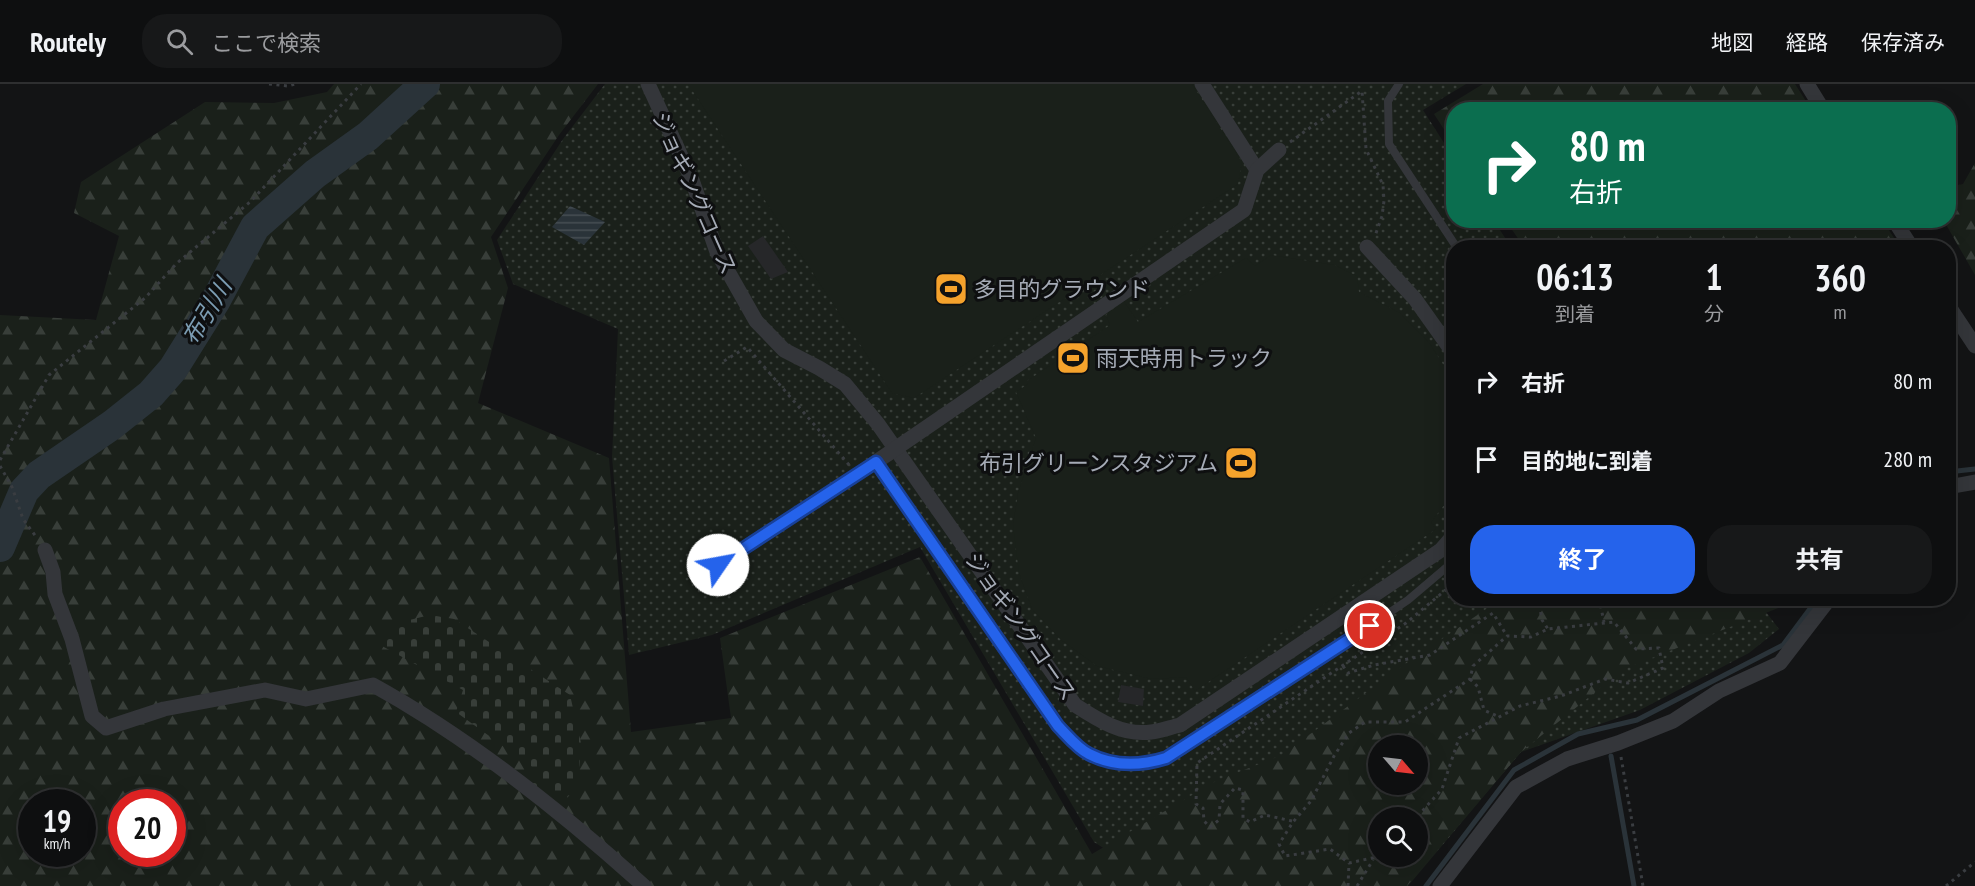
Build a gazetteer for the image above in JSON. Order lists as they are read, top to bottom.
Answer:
{
  "streets": {
    "street": ["ジョギングコース"]
  },
  "water": ["布引川"],
  "places": {
    "sports": ["多目的グラウンド", "雨天時用トラック", "布引グリーンスタジアム"]
  },
  "north": "bottom right",
  "page": {
    "header": "Routely",
    "search": "ここで検索",
    "nav": ["地図", "経路", "保存済み"],
    "turn": ["80 m", "右折"],
    "eta": [
      "06:13",
      "到着",
      "1",
      "分",
      "360",
      "m"
    ],
    "list": [
      {
        "name": "右折",
        "value": "80 m"
      },
      {
        "name": "目的地に到着",
        "value": "280 m"
      }
    ],
    "buttons": ["終了", "共有"],
    "speed": "19 km/h",
    "limit": "20"
  }
}
